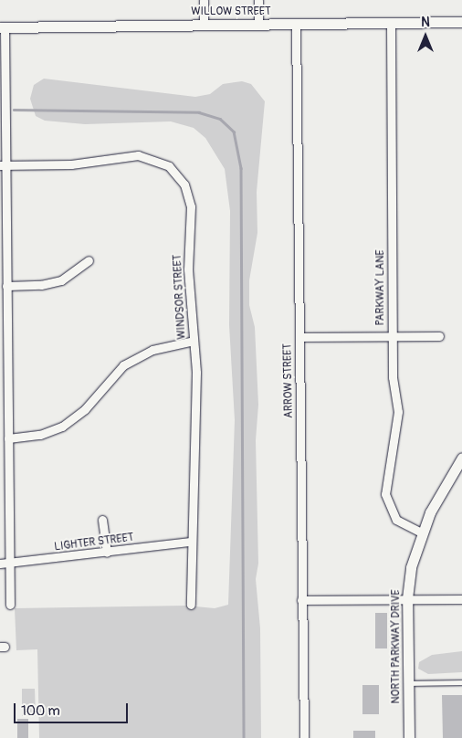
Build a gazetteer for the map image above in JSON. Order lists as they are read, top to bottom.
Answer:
{
  "streets": {
    "street": [
      "WILLOW STREET",
      "PARKWAY LANE",
      "WINDSOR STREET",
      "ARROW STREET",
      "LIGHTER STREET",
      "NORTH PARKWAY DRIVE"
    ]
  },
  "crossings": [
    ["WILLOW STREET", "PARKWAY LANE"],
    ["WILLOW STREET", "ARROW STREET"],
    ["PARKWAY LANE", "NORTH PARKWAY DRIVE"],
    ["WINDSOR STREET", "LIGHTER STREET"]
  ],
  "scale_bar": "100 m",
  "north": "top"
}
